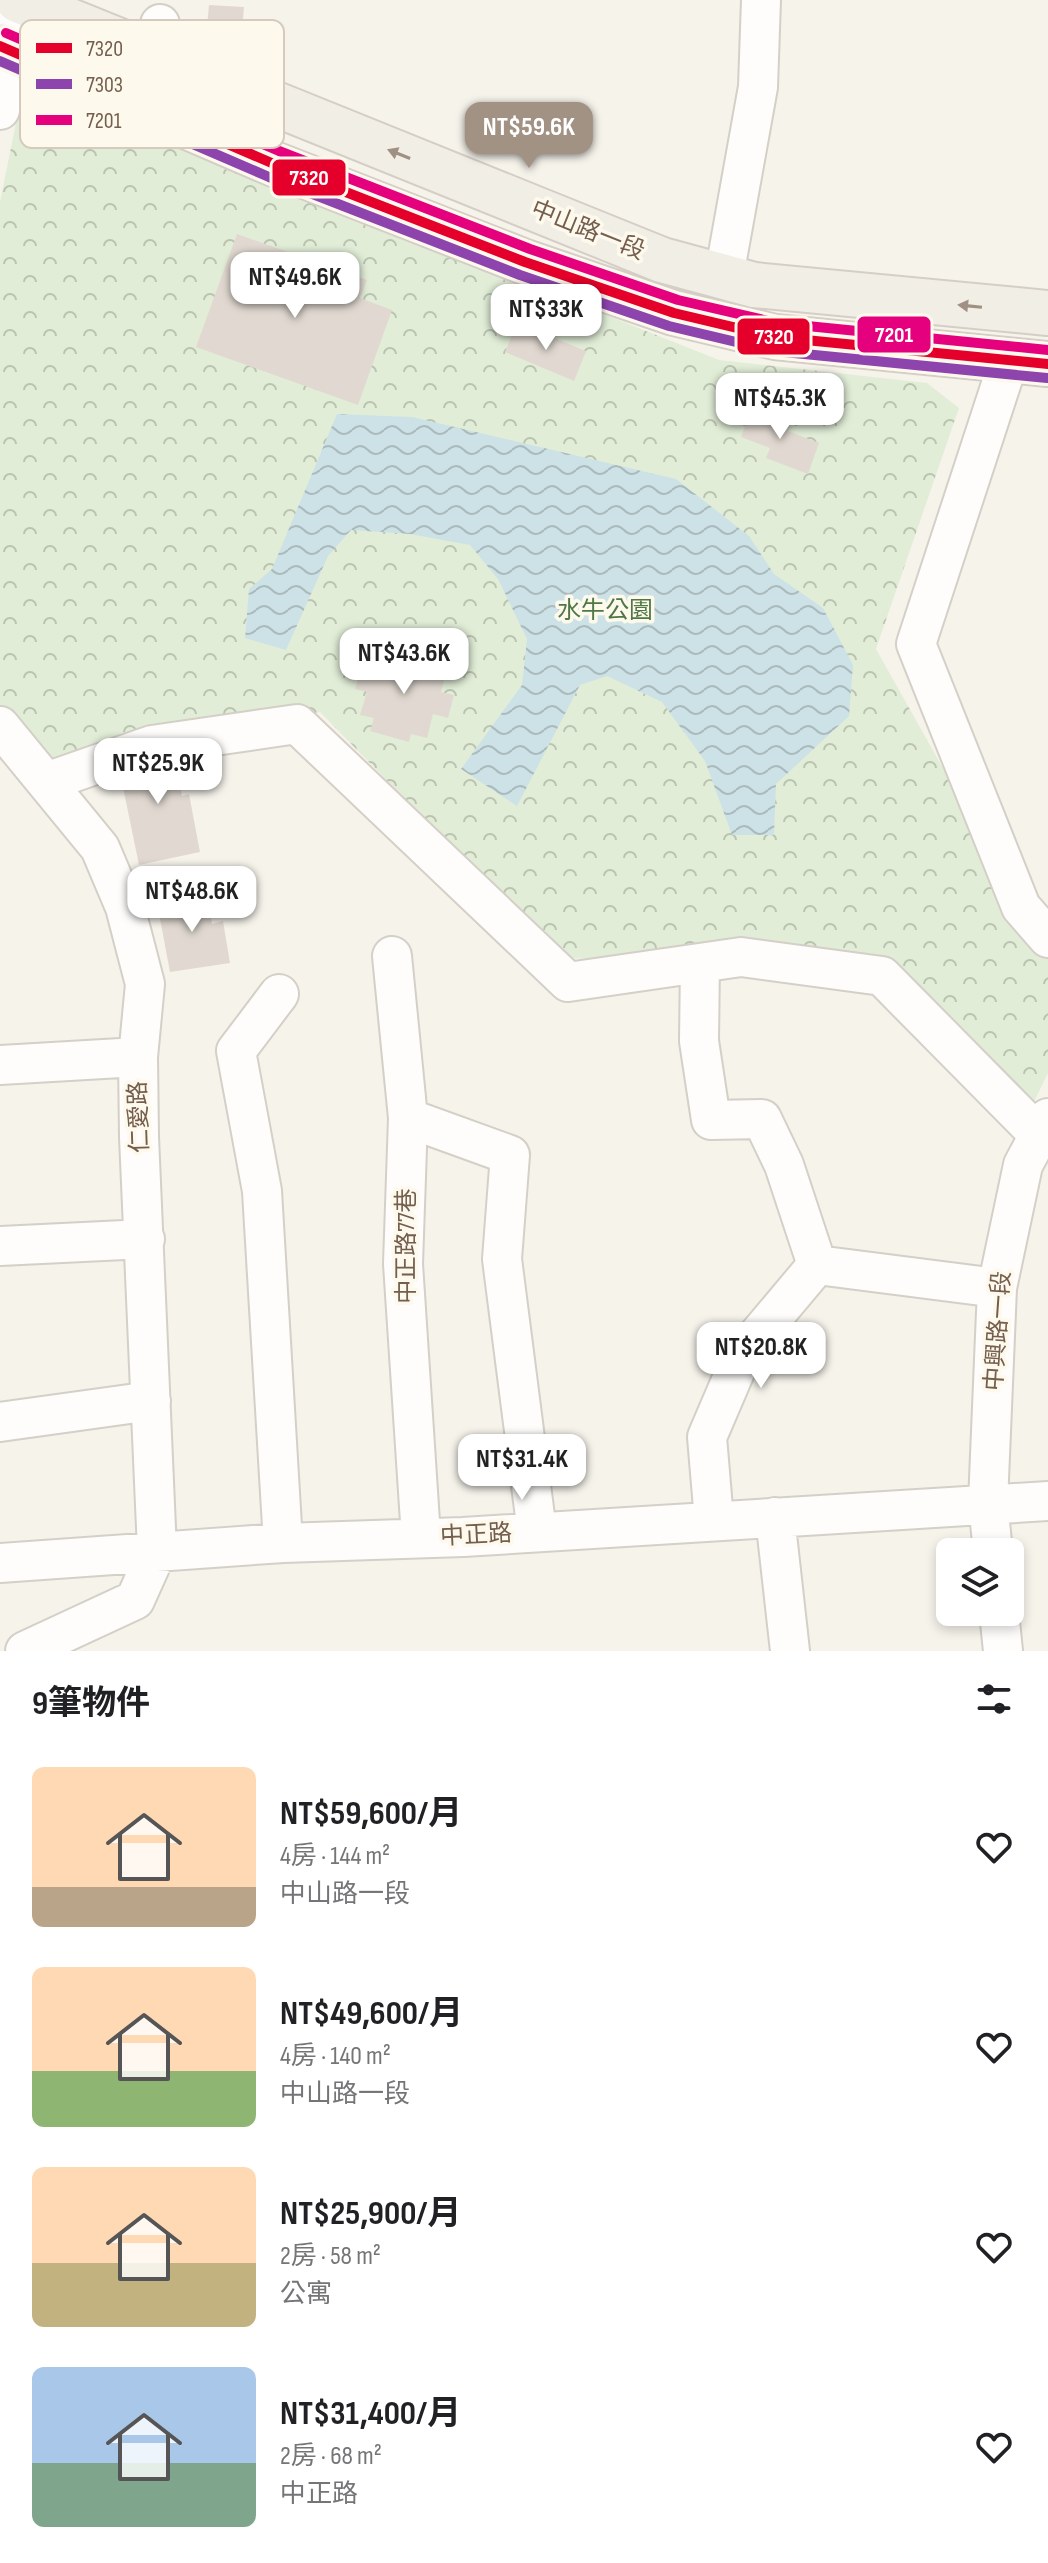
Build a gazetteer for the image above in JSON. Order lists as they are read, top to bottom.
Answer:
{
  "streets": {
    "main road": ["中山路一段"],
    "street": [
      "仁愛路",
      "中正路77巷",
      "中興路一段",
      "中正路"
    ]
  },
  "crossings": [
    ["仁愛路", "中正路"],
    ["中正路77巷", "中正路"],
    ["中興路一段", "中正路"]
  ],
  "parks": ["水牛公園"],
  "lines": ["transit line 7201", "transit line 7320", "transit line 7303"],
  "legend": ["7320", "7303", "7201"],
  "page": {
    "price": [
      "NT$59.6K",
      "NT$49.6K",
      "NT$33K",
      "NT$45.3K",
      "NT$43.6K",
      "NT$25.9K",
      "NT$48.6K",
      "NT$20.8K",
      "NT$31.4K"
    ],
    "heading": "9筆物件",
    "list": [
      {
        "name": "NT$59,600/月",
        "note": "4房 · 144 m² · 中山路一段"
      },
      {
        "name": "NT$49,600/月",
        "note": "4房 · 140 m² · 中山路一段"
      },
      {
        "name": "NT$25,900/月",
        "note": "2房 · 58 m² · 公寓"
      },
      {
        "name": "NT$31,400/月",
        "note": "2房 · 68 m² · 中正路"
      }
    ]
  }
}
